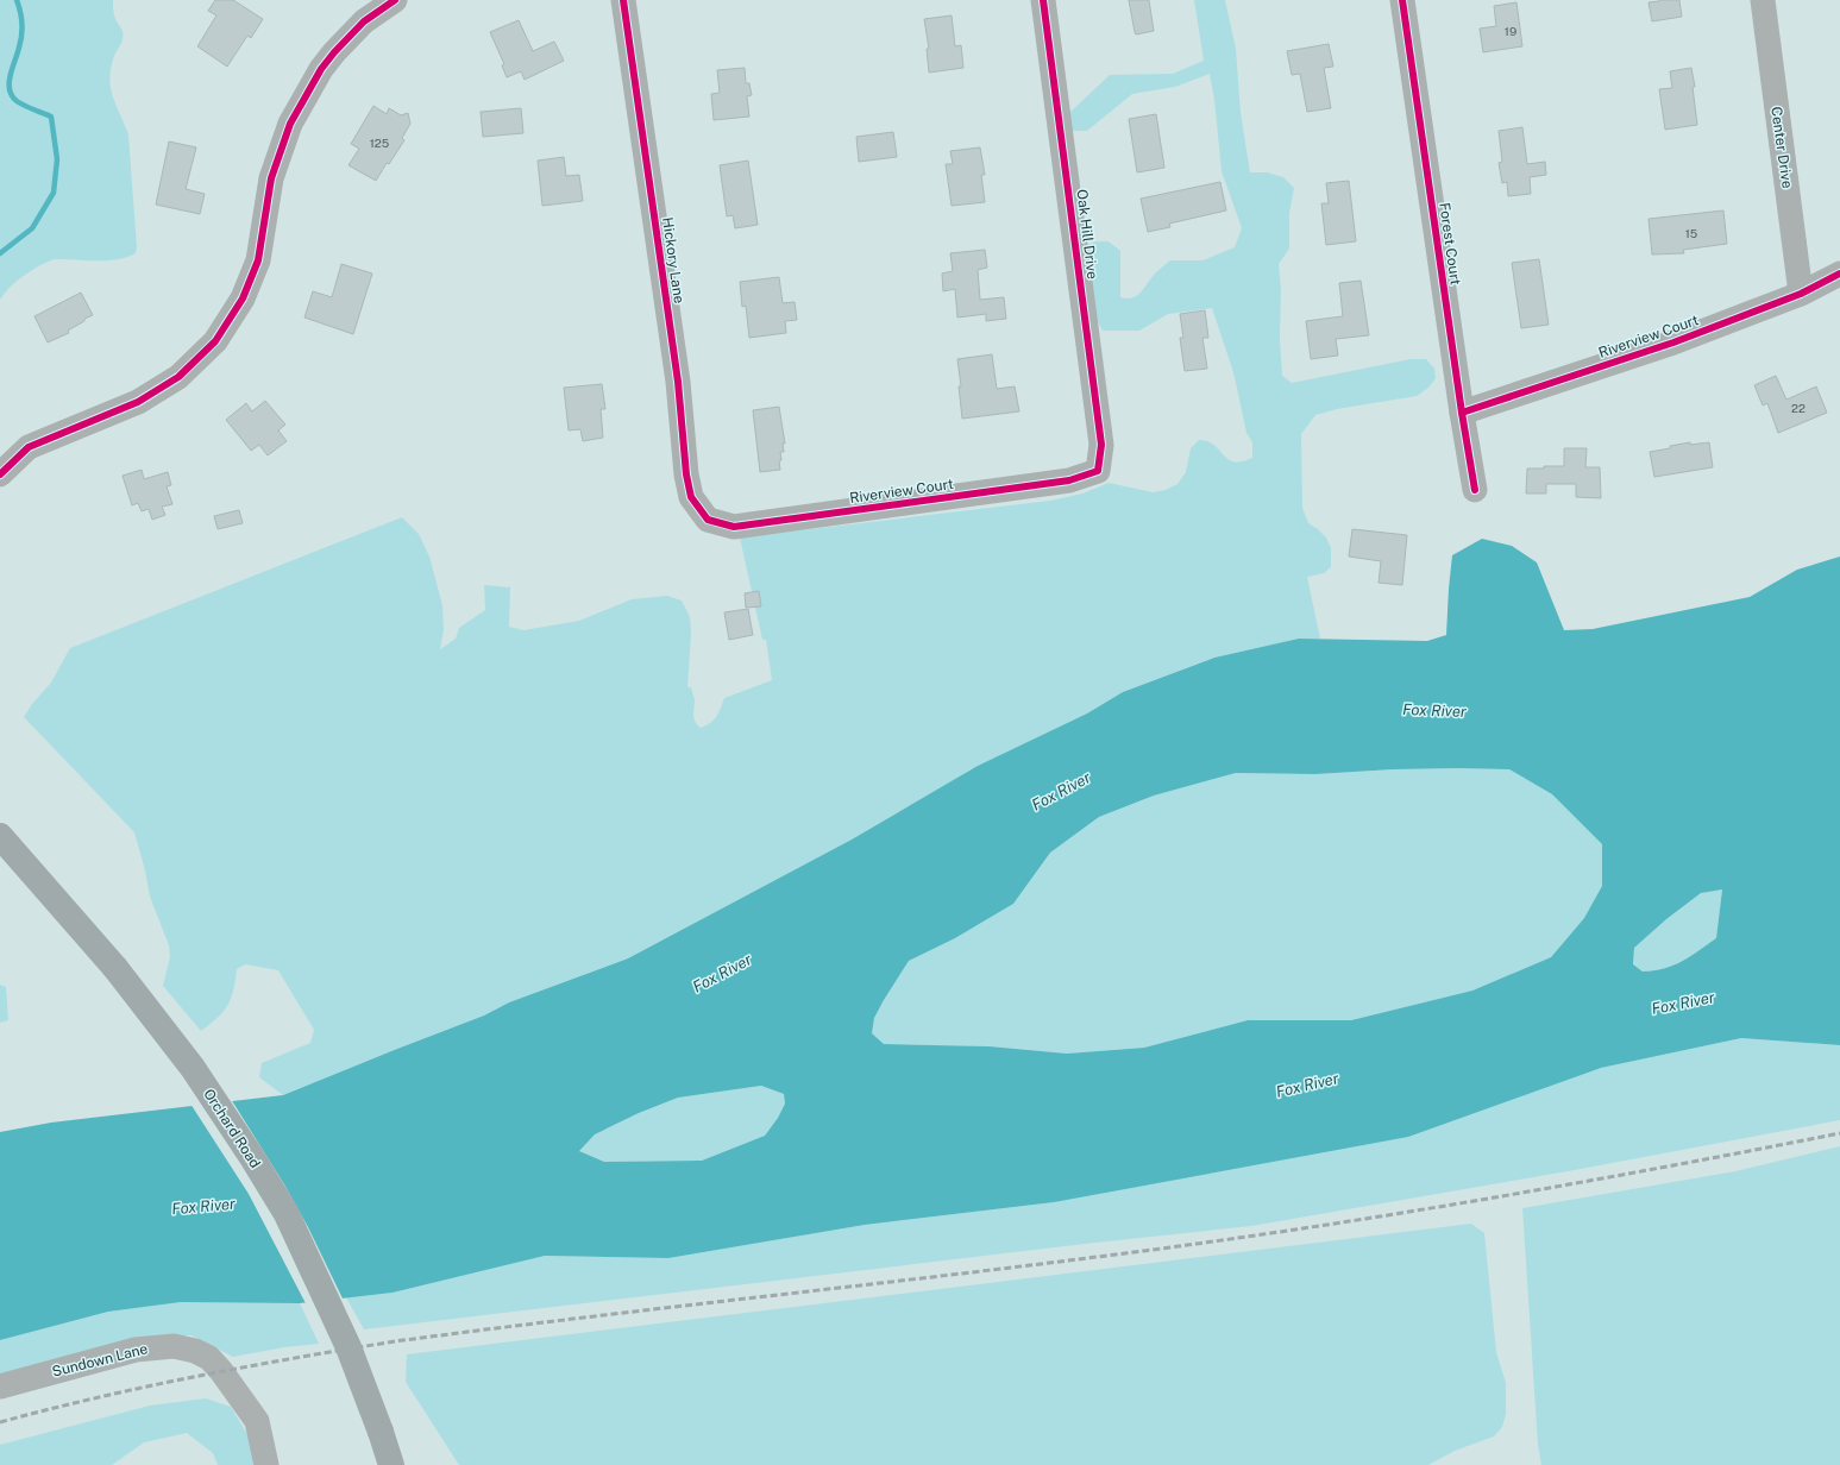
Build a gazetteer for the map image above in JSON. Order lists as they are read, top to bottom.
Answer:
{
  "streets": {
    "main road": ["Orchard Road"],
    "street": [
      "Center Drive",
      "Oak Hill Drive",
      "Forest Court",
      "Hickory Lane",
      "Riverview Court",
      "Sundown Lane"
    ]
  },
  "crossings": [
    ["Center Drive", "Riverview Court"],
    ["Oak Hill Drive", "Riverview Court"],
    ["Forest Court", "Riverview Court"],
    ["Hickory Lane", "Riverview Court"]
  ],
  "water": ["Fox River"],
  "house_numbers": [
    "19",
    "125",
    "15",
    "22"
  ]
}
